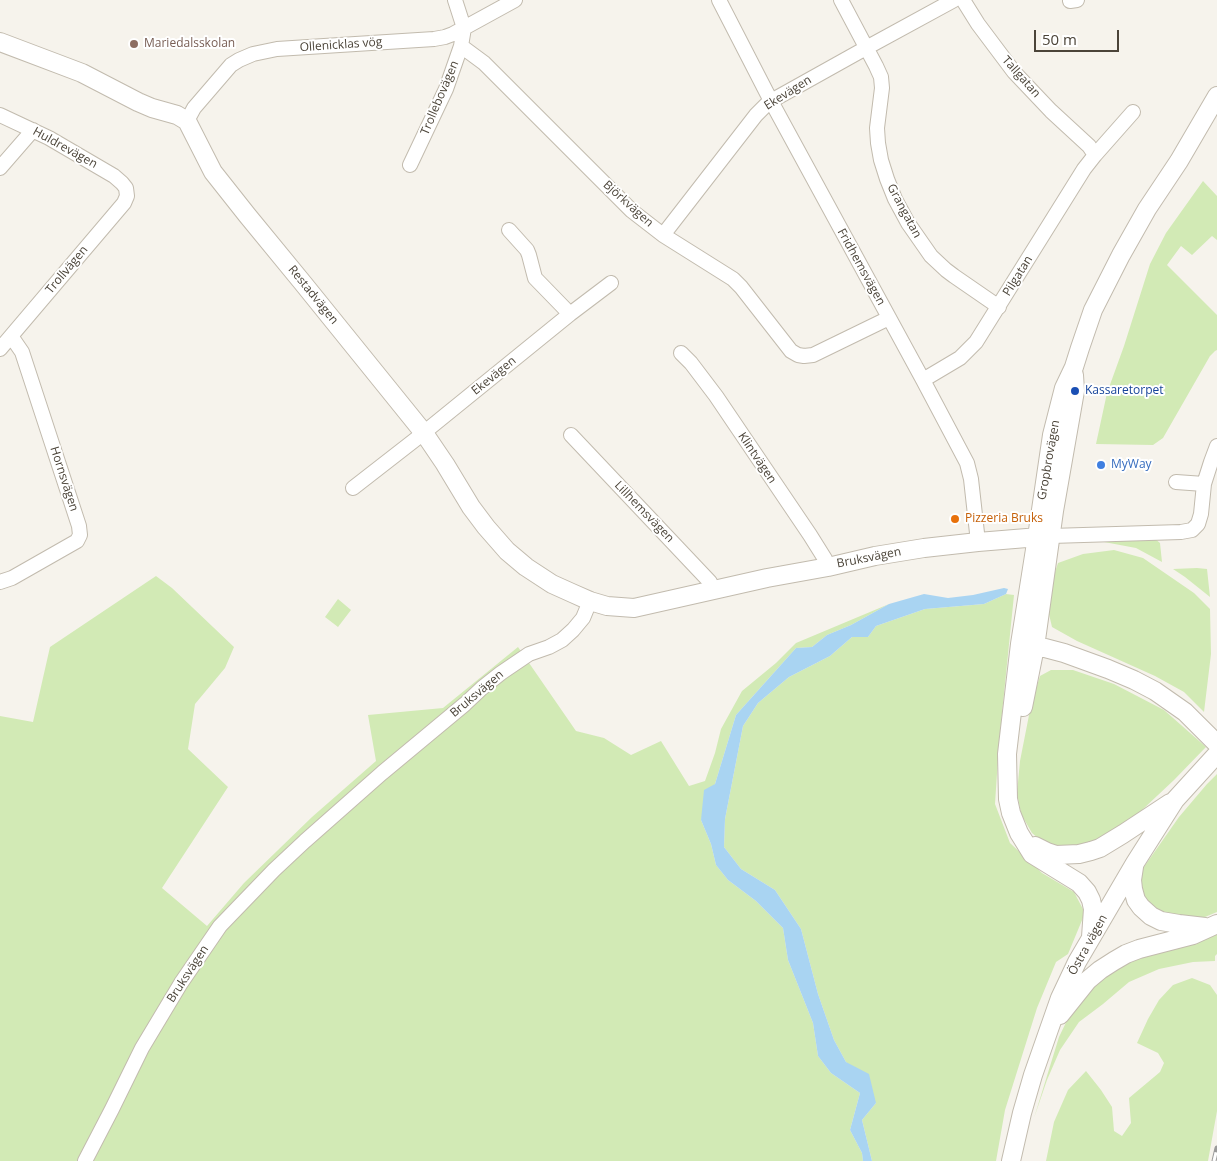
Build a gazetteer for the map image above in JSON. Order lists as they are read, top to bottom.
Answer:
{
  "streets": {
    "street": [
      "Ollenicklas vög",
      "Tallgatan",
      "Ekevägen",
      "Trollebovägen",
      "Huldrevägen",
      "Björkvägen",
      "Grangatan",
      "Fridhemsvägen",
      "Trollvägen",
      "Pilgatan",
      "Restadvägen",
      "Klintvägen",
      "Gropbrovägen",
      "Hornsvägen",
      "Lillhemsvägen",
      "Bruksvägen",
      "Östra vägen"
    ]
  },
  "crossings": [
    ["Ollenicklas vög", "Trollebovägen"],
    ["Ollenicklas vög", "Restadvägen"],
    ["Tallgatan", "Pilgatan"],
    ["Ekevägen", "Björkvägen"],
    ["Ekevägen", "Grangatan"],
    ["Ekevägen", "Fridhemsvägen"],
    ["Ekevägen", "Restadvägen"],
    ["Trollebovägen", "Björkvägen"],
    ["Huldrevägen", "Trollvägen"],
    ["Björkvägen", "Fridhemsvägen"],
    ["Grangatan", "Pilgatan"],
    ["Fridhemsvägen", "Pilgatan"],
    ["Fridhemsvägen", "Bruksvägen"],
    ["Trollvägen", "Hornsvägen"],
    ["Restadvägen", "Bruksvägen"],
    ["Klintvägen", "Bruksvägen"],
    ["Gropbrovägen", "Bruksvägen"],
    ["Lillhemsvägen", "Bruksvägen"]
  ],
  "places": [
    "Mariedalsskolan",
    "Kassaretorpet",
    "MyWay",
    "Pizzeria Bruks"
  ],
  "scale_bar": "50 m"
}
